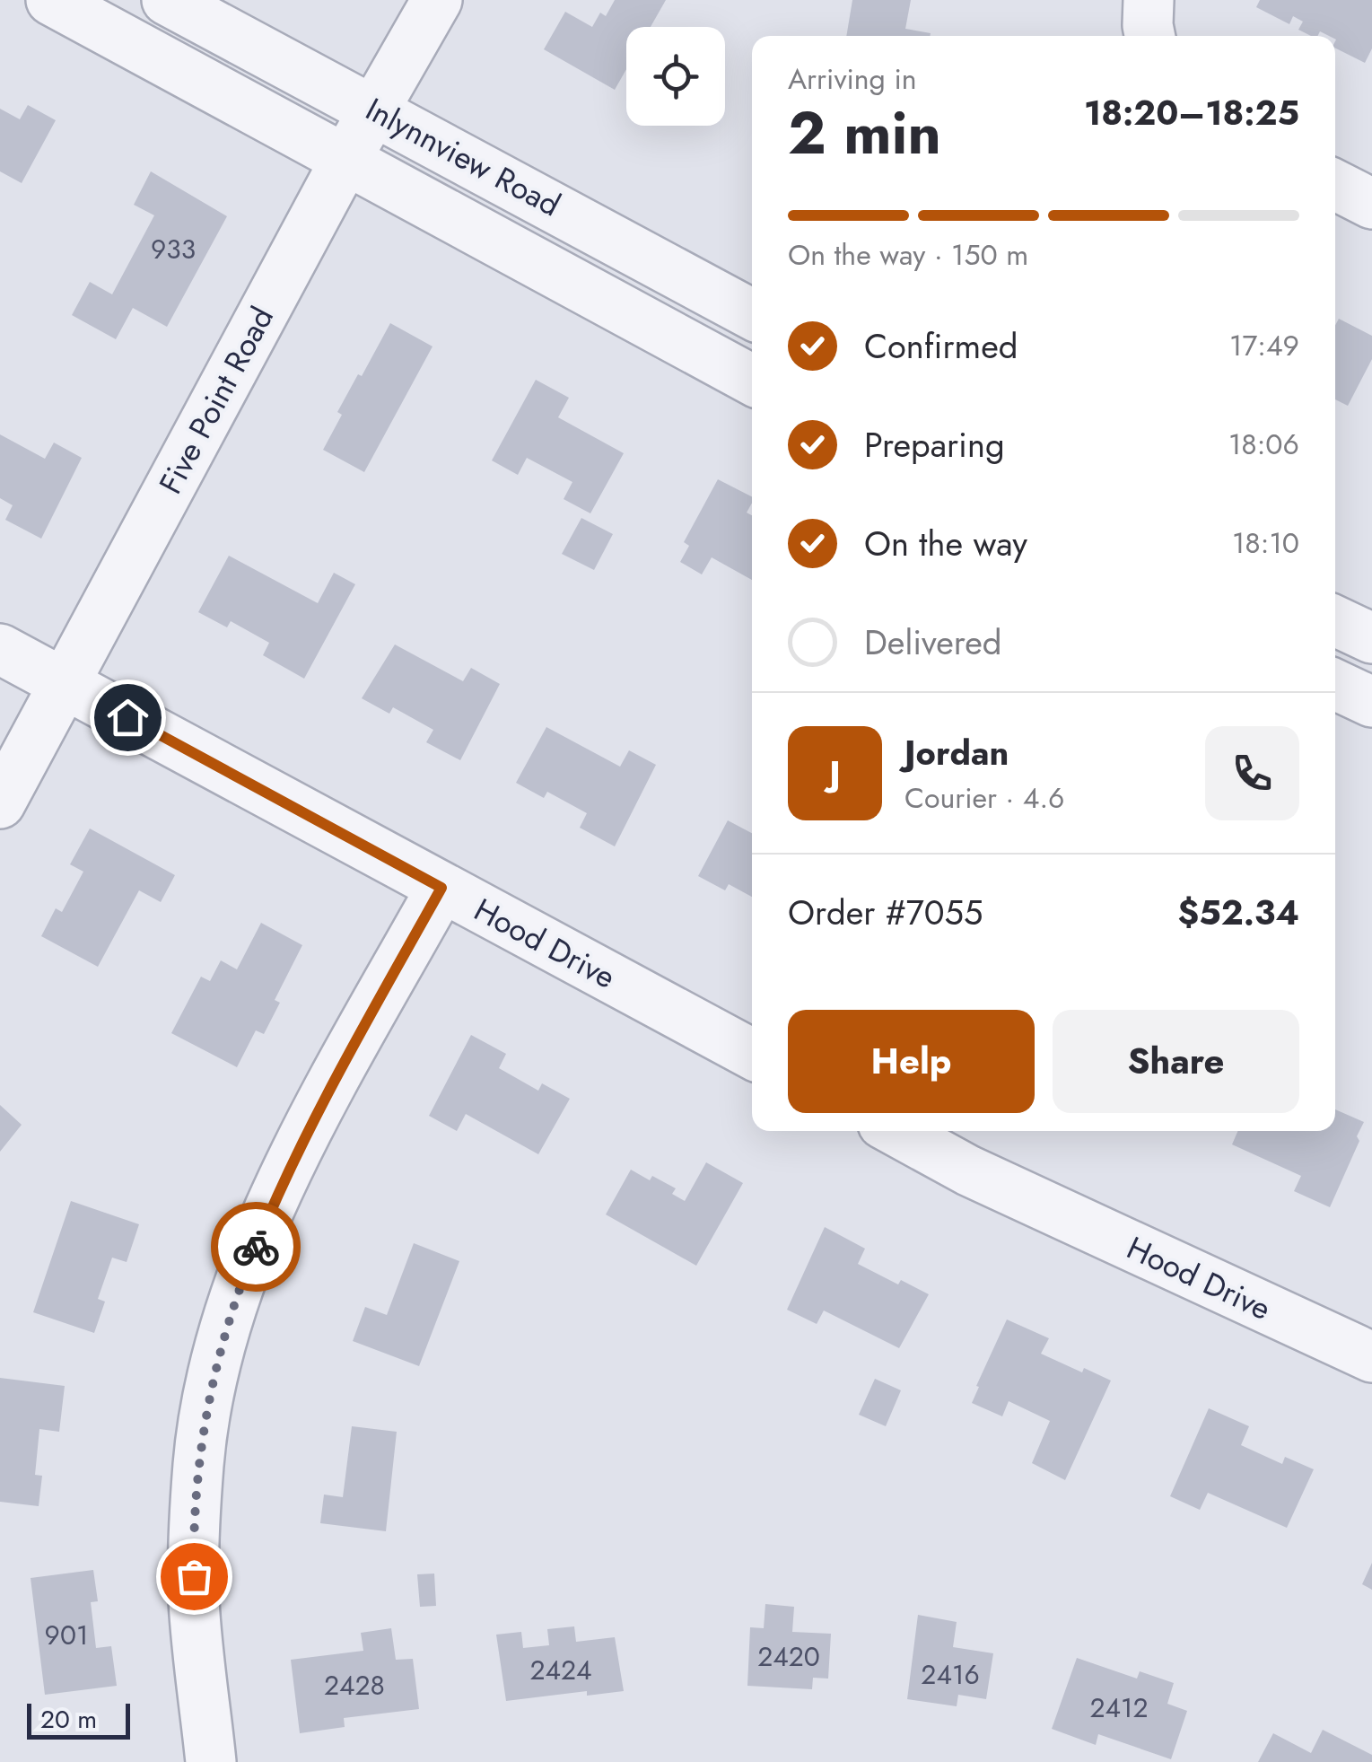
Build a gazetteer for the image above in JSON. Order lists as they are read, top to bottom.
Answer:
{
  "streets": {
    "street": ["Inlynnview Road", "Five Point Road", "Hood Drive"]
  },
  "crossings": [
    ["Inlynnview Road", "Five Point Road"],
    ["Five Point Road", "Hood Drive"]
  ],
  "house_numbers": [
    "933",
    "901",
    "2420",
    "2424",
    "2416",
    "2428",
    "2412"
  ],
  "scale_bar": "20 m",
  "page": {
    "heading": ["2 min", "Arriving in", "18:20–18:25"],
    "panel": [
      "Jordan",
      "Courier · 4.6",
      "Order #7055",
      "$52.34"
    ],
    "bar": "On the way · 150 m",
    "list": [
      ["Confirmed", "17:49"],
      ["Preparing", "18:06"],
      ["On the way", "18:10"],
      "Delivered"
    ],
    "round": "J",
    "buttons": ["Help", "Share"],
    "scale": "20 m"
  }
}
